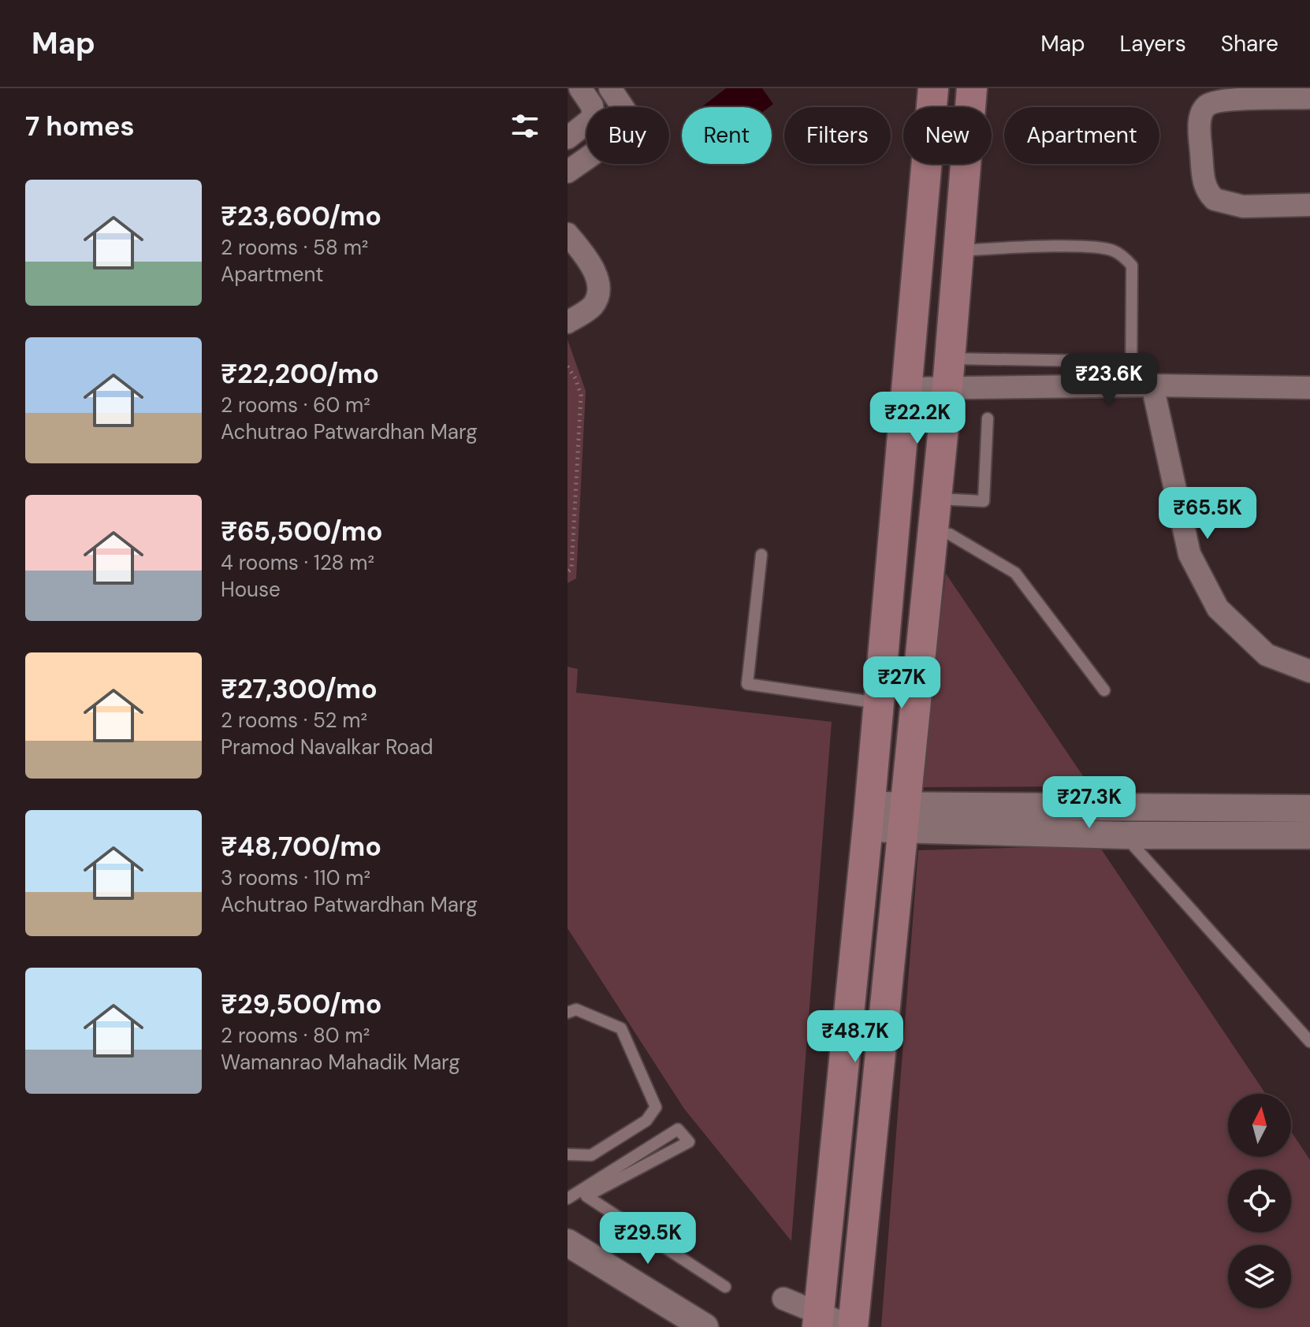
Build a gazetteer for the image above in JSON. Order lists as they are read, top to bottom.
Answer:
{
  "north": "top",
  "page": {
    "header": "Map",
    "nav": ["Map", "Layers", "Share"],
    "heading": "7 homes",
    "chip": [
      "Buy",
      "Rent",
      "Filters",
      "New",
      "Apartment"
    ],
    "list": [
      {
        "name": "₹23,600/mo",
        "note": "2 rooms · 58 m² · Apartment"
      },
      {
        "name": "₹22,200/mo",
        "note": "2 rooms · 60 m² · Achutrao Patwardhan Marg"
      },
      {
        "name": "₹65,500/mo",
        "note": "4 rooms · 128 m² · House"
      },
      {
        "name": "₹27,300/mo",
        "note": "2 rooms · 52 m² · Pramod Navalkar Road"
      },
      {
        "name": "₹48,700/mo",
        "note": "3 rooms · 110 m² · Achutrao Patwardhan Marg"
      },
      {
        "name": "₹29,500/mo",
        "note": "2 rooms · 80 m² · Wamanrao Mahadik Marg"
      }
    ],
    "price": [
      "₹23.6K",
      "₹22.2K",
      "₹65.5K",
      "₹27K",
      "₹27.3K",
      "₹48.7K",
      "₹29.5K"
    ]
  }
}
